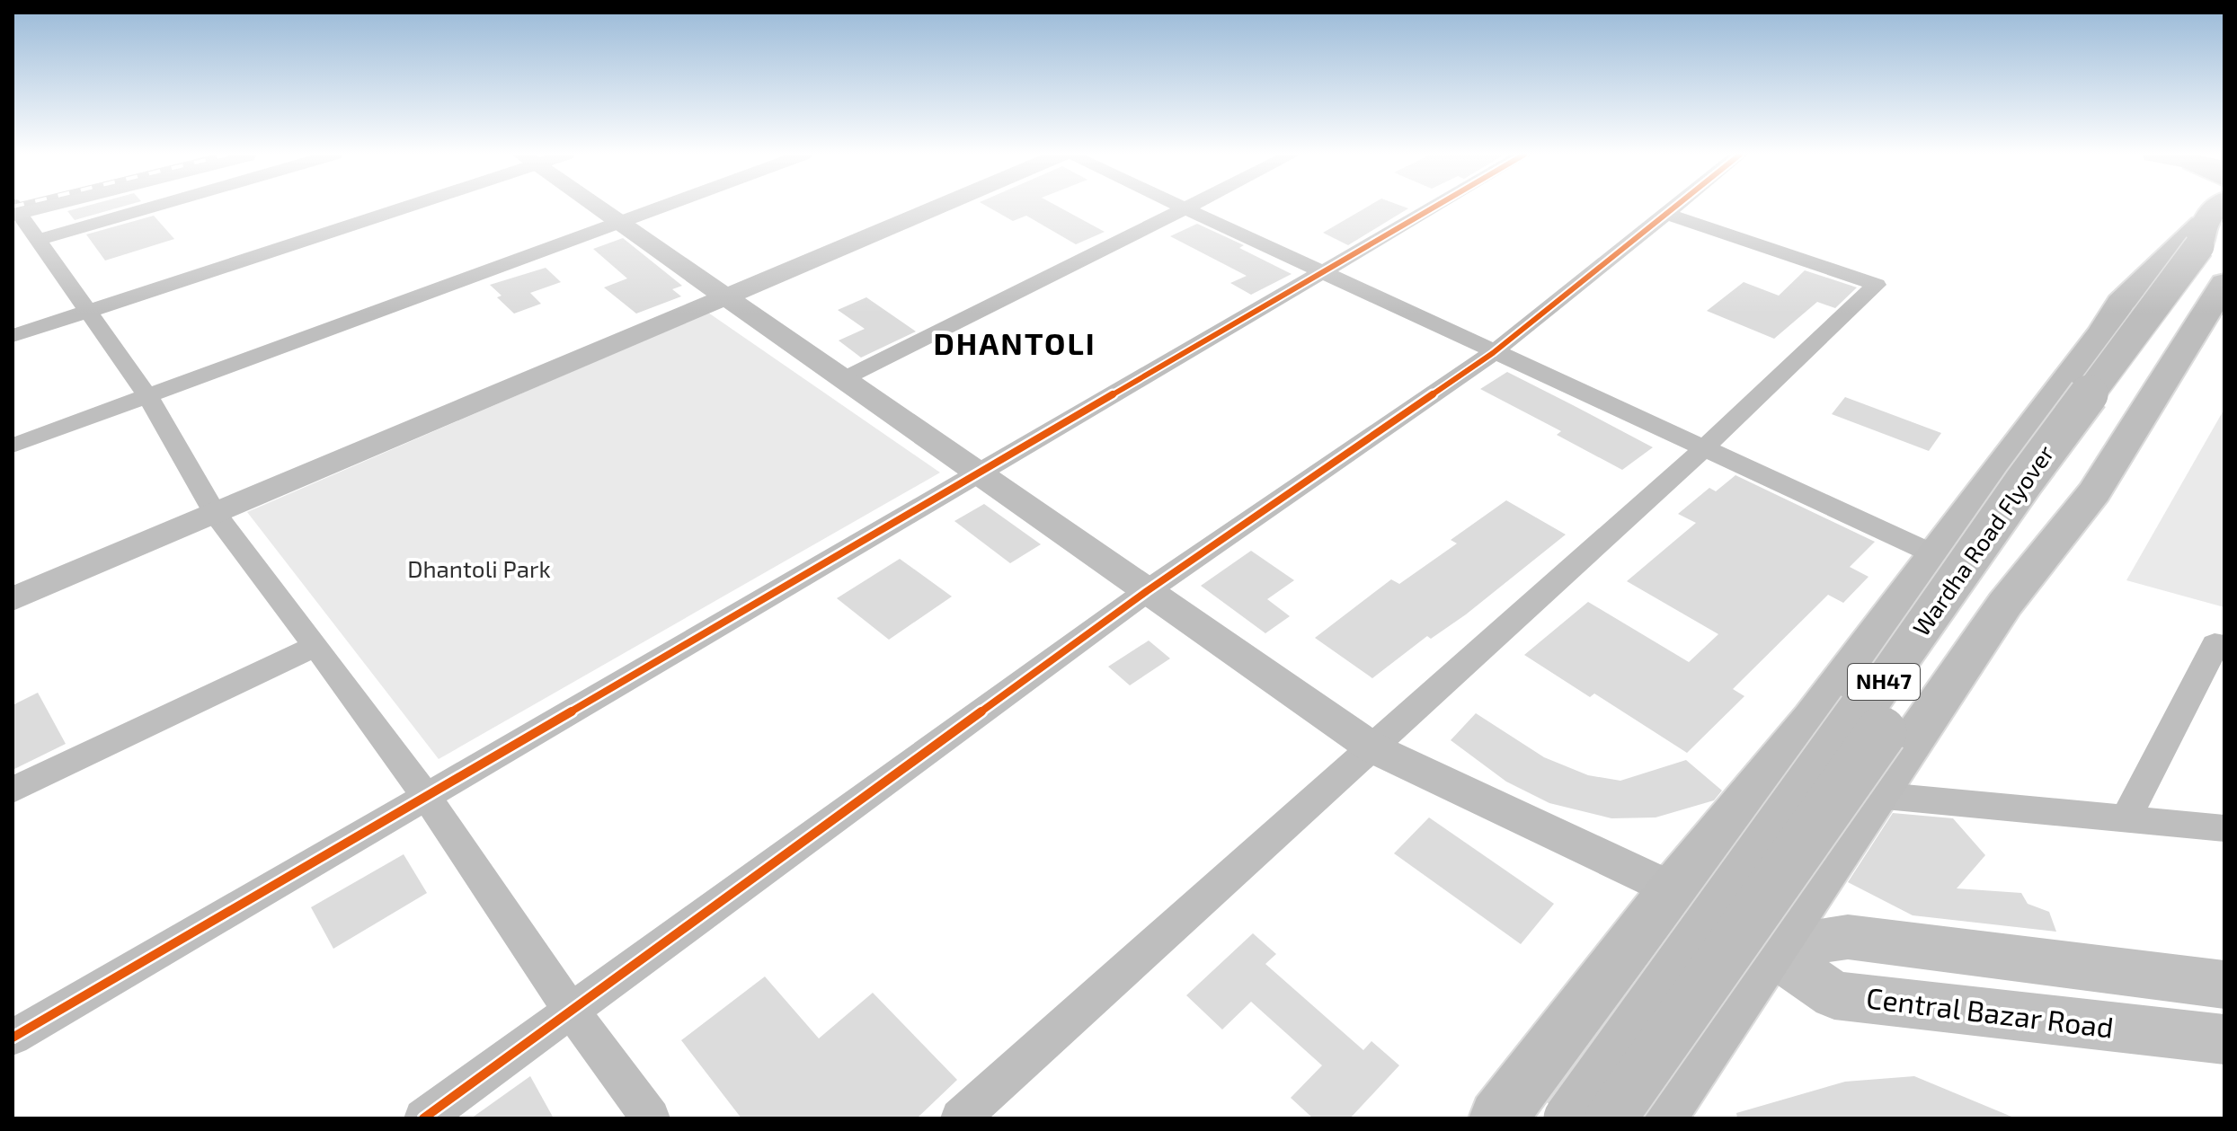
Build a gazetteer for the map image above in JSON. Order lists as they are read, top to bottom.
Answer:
{
  "streets": {
    "main road": ["Wardha Road Flyover", "NH47", "Central Bazar Road"]
  },
  "crossings": [
    ["Wardha Road Flyover", "NH47"]
  ],
  "districts": ["DHANTOLI"],
  "parks": ["Dhantoli Park"]
}
